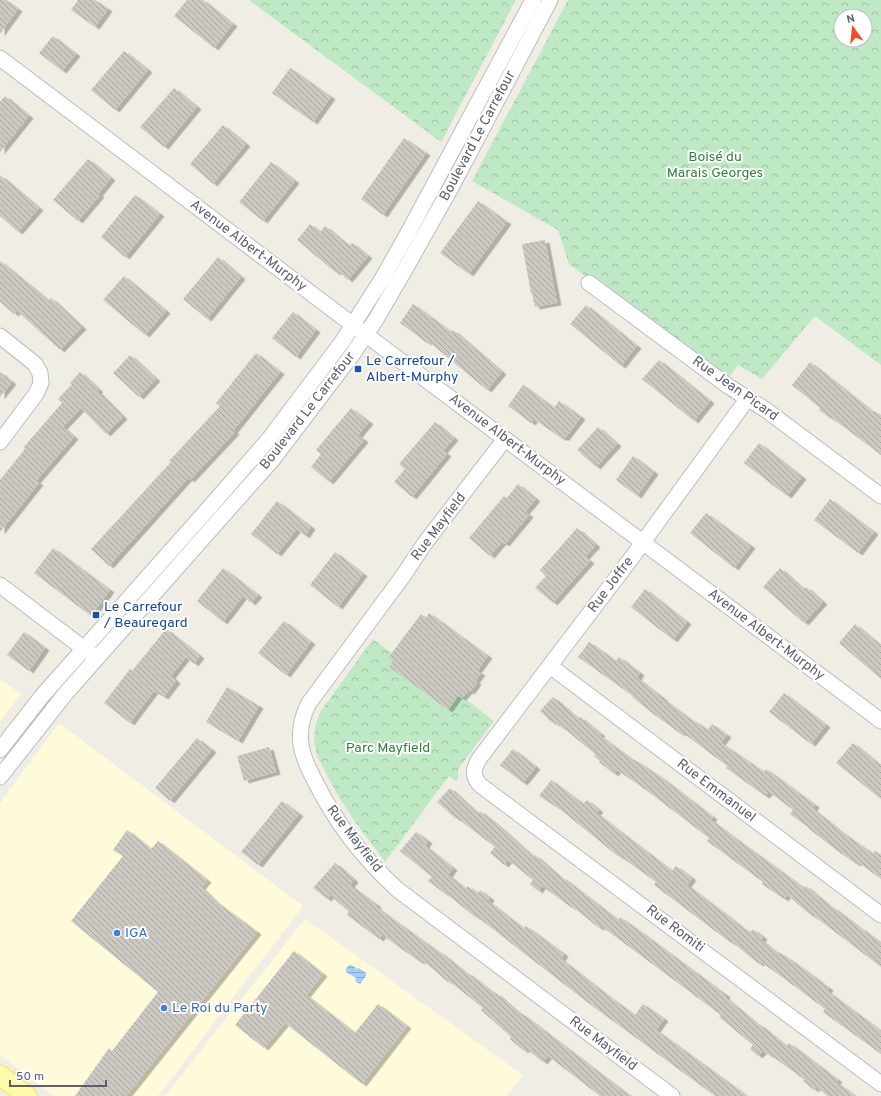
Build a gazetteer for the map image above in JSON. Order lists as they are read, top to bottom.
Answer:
{
  "streets": {
    "street": [
      "Boulevard Le Carrefour",
      "Avenue Albert-Murphy",
      "Rue Jean Picard",
      "Rue Mayfield",
      "Rue Joffre",
      "Rue Emmanuel",
      "Rue Romiti"
    ]
  },
  "crossings": [
    ["Boulevard Le Carrefour", "Avenue Albert-Murphy"],
    ["Avenue Albert-Murphy", "Rue Mayfield"],
    ["Avenue Albert-Murphy", "Rue Joffre"],
    ["Rue Jean Picard", "Rue Joffre"],
    ["Rue Joffre", "Rue Emmanuel"],
    ["Rue Joffre", "Rue Romiti"]
  ],
  "parks": ["Boisé du Marais Georges", "Parc Mayfield"],
  "places": {
    "transit": ["Le Carrefour / Albert-Murphy", "Le Carrefour / Beauregard"],
    "other": ["IGA", "Le Roi du Party"]
  },
  "scale_bar": "50 m",
  "north": "top"
}
